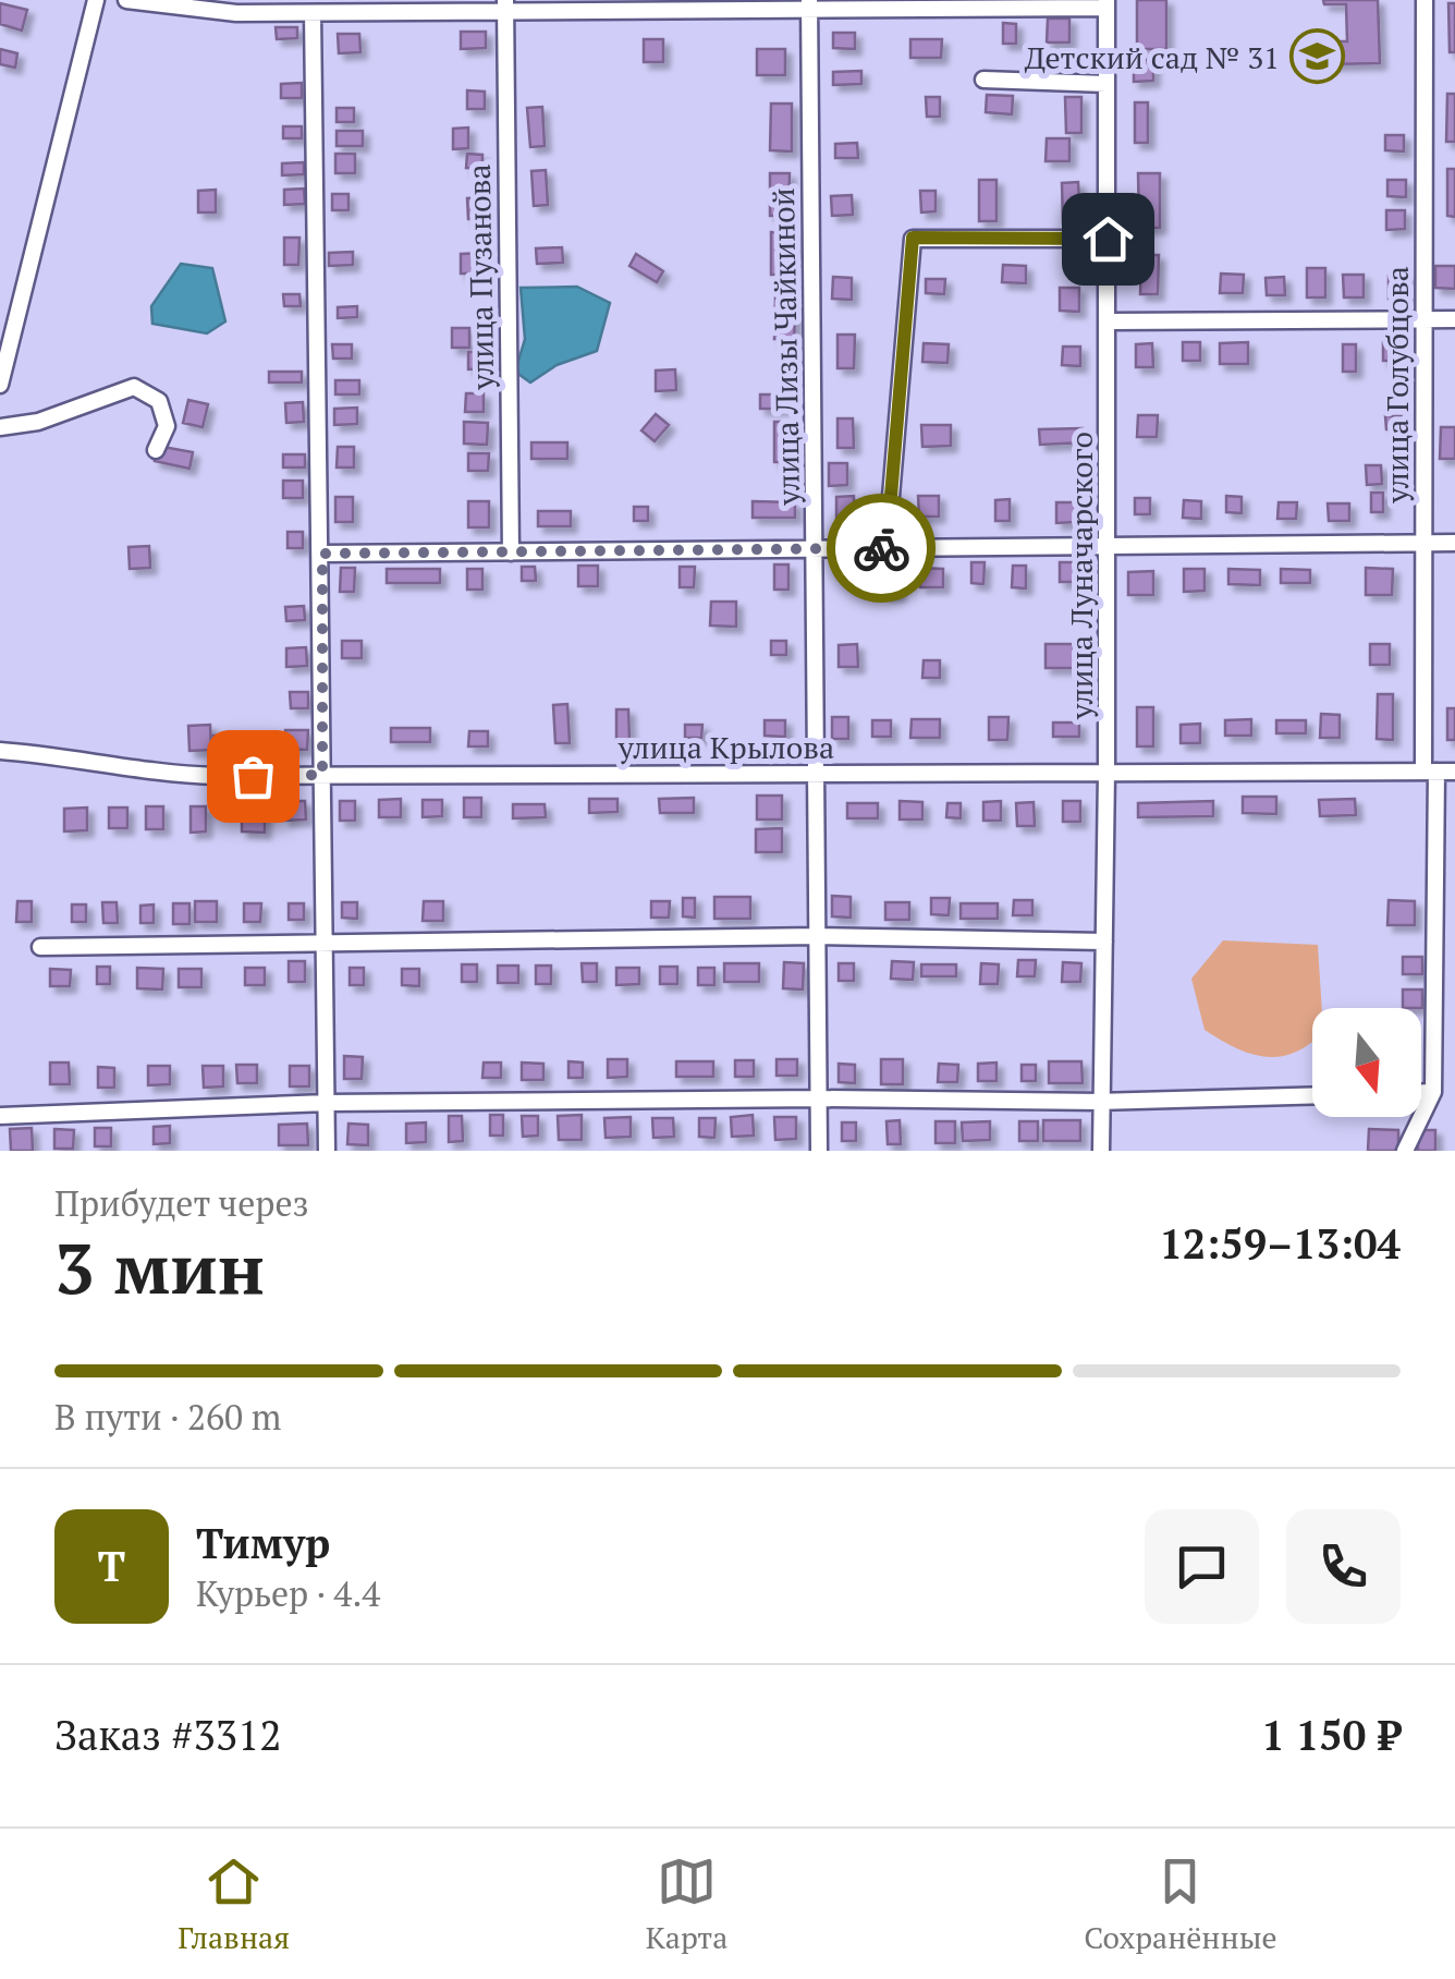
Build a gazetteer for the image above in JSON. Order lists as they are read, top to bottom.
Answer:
{
  "streets": {
    "street": [
      "улица Пузанова",
      "улица Лизы Чайкиной",
      "улица Голубцова",
      "улица Луначарского",
      "улица Крылова"
    ]
  },
  "crossings": [
    ["улица Лизы Чайкиной", "улица Крылова"],
    ["улица Голубцова", "улица Крылова"],
    ["улица Луначарского", "улица Крылова"]
  ],
  "places": {
    "school or university": ["Детский сад № 31"]
  },
  "north": "bottom",
  "page": {
    "heading": ["3 мин", "Прибудет через", "12:59–13:04"],
    "panel": [
      "Тимур",
      "Курьер · 4.4",
      "Заказ #3312",
      "1 150 ₽"
    ],
    "bar": "В пути · 260 m",
    "round": "Т",
    "tabs": ["Главная", "Карта", "Сохранённые"]
  }
}
